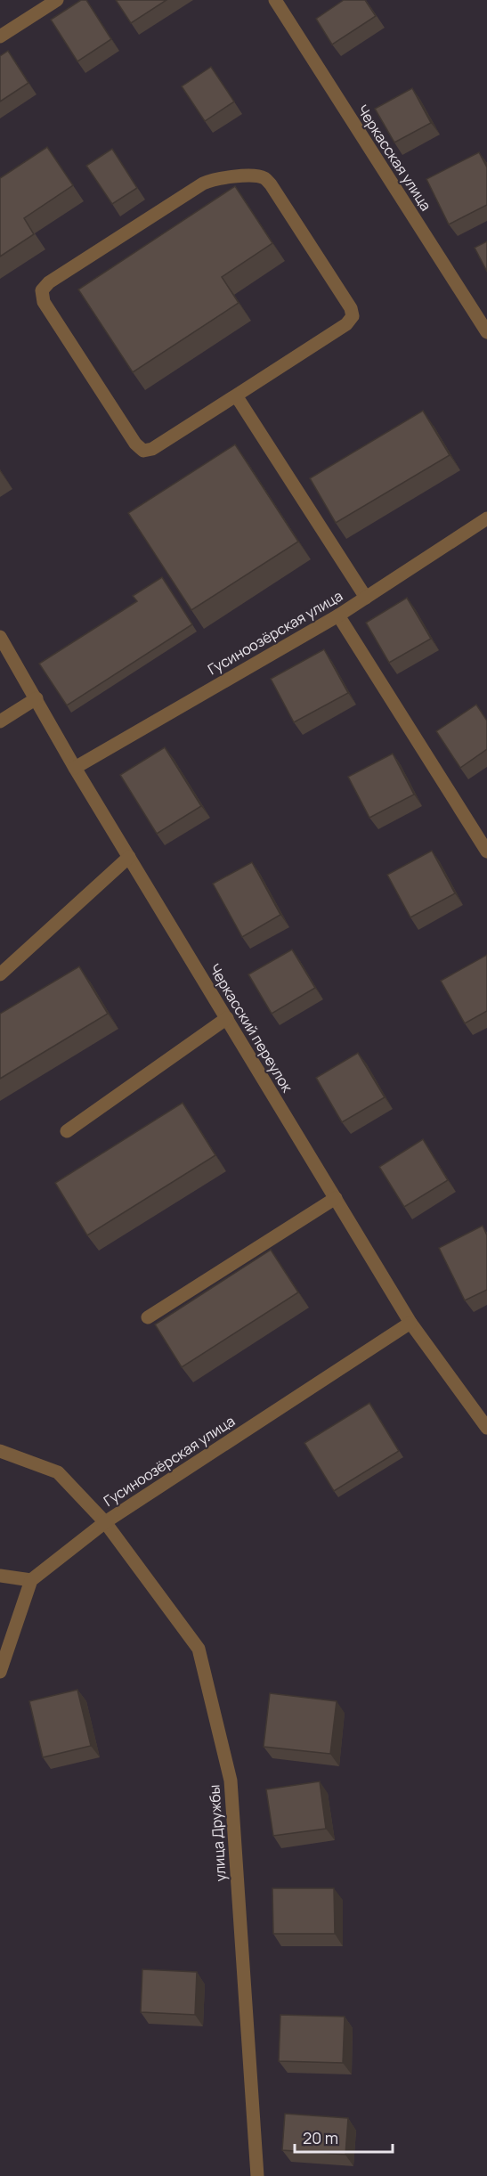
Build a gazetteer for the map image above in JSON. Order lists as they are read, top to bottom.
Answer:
{
  "streets": {
    "street": [
      "Черкасская улица",
      "Гусиноозёрская улица",
      "Черкасский переулок",
      "улица Дружбы"
    ]
  },
  "crossings": [
    ["Гусиноозёрская улица", "Черкасский переулок"],
    ["Гусиноозёрская улица", "улица Дружбы"]
  ],
  "scale_bar": "20 m"
}
